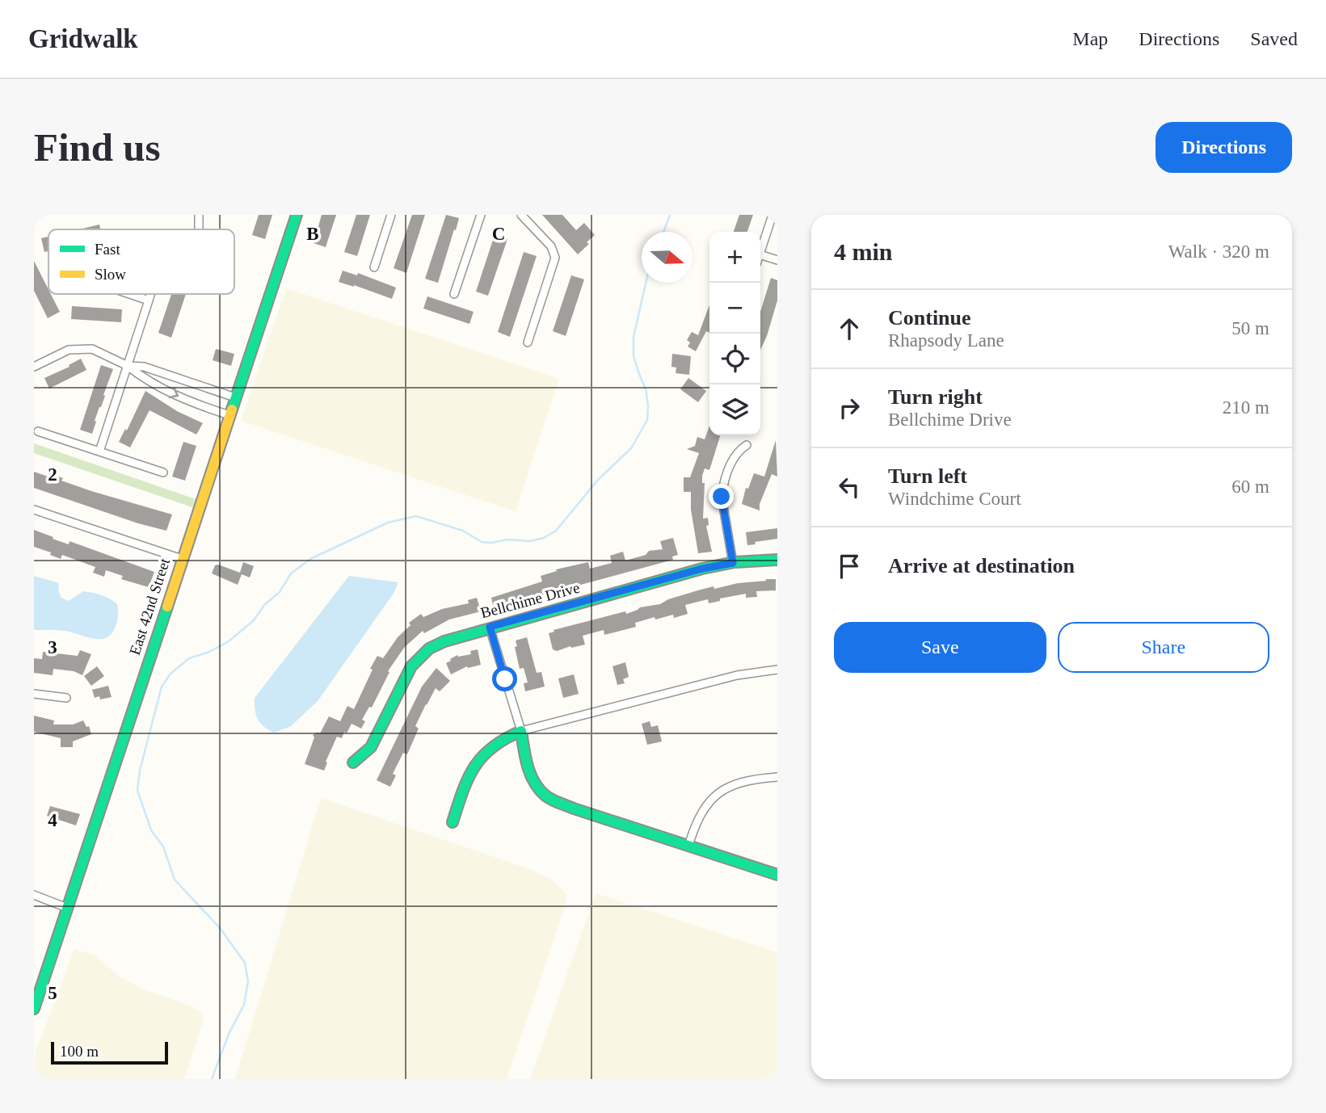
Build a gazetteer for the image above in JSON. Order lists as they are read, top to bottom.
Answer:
{
  "streets": {
    "street": ["Bellchime Drive", "East 42nd Street"]
  },
  "legend": ["Fast", "Slow"],
  "scale_bar": "100 m",
  "north": "right",
  "page": {
    "header": "Gridwalk",
    "nav": ["Map", "Directions", "Saved"],
    "buttons": [
      "Directions",
      ["Save", "Share"]
    ],
    "title": "Find us",
    "heading": ["4 min", "Walk · 320 m"],
    "map_buttons": ["+", "−"],
    "list": [
      ["Continue", "Rhapsody Lane", "50 m"],
      ["Turn right", "Bellchime Drive", "210 m"],
      ["Turn left", "Windchime Court", "60 m"],
      "Arrive at destination"
    ],
    "scale": "100 m"
  },
  "grid": {
    "columns": ["B", "C"],
    "rows": [
      "2",
      "3",
      "4",
      "5"
    ]
  }
}
